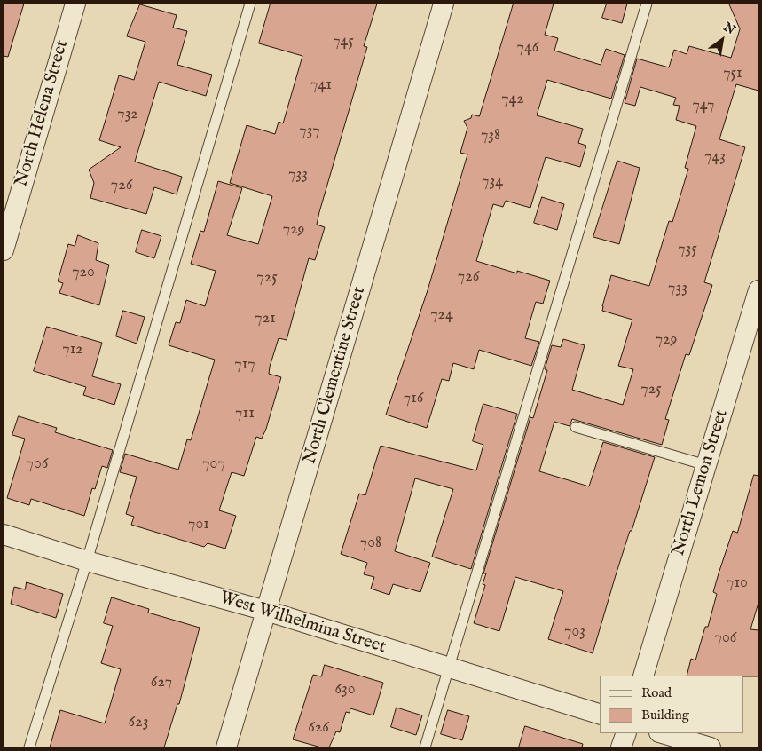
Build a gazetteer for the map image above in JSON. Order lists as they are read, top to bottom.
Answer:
{
  "streets": {
    "street": [
      "North Helena Street",
      "North Clementine Street",
      "North Lemon Street",
      "West Wilhelmina Street"
    ]
  },
  "crossings": [
    ["North Clementine Street", "West Wilhelmina Street"]
  ],
  "house_numbers": [
    "745",
    "746",
    "751",
    "741",
    "742",
    "747",
    "732",
    "737",
    "738",
    "743",
    "733",
    "734",
    "726",
    "729",
    "735",
    "720",
    "726",
    "725",
    "733",
    "724",
    "721",
    "729",
    "712",
    "717",
    "725",
    "716",
    "711",
    "706",
    "707",
    "701",
    "708",
    "710",
    "703",
    "706",
    "627",
    "630",
    "623",
    "626"
  ],
  "legend": ["Road", "Building"],
  "north": "top right"
}
